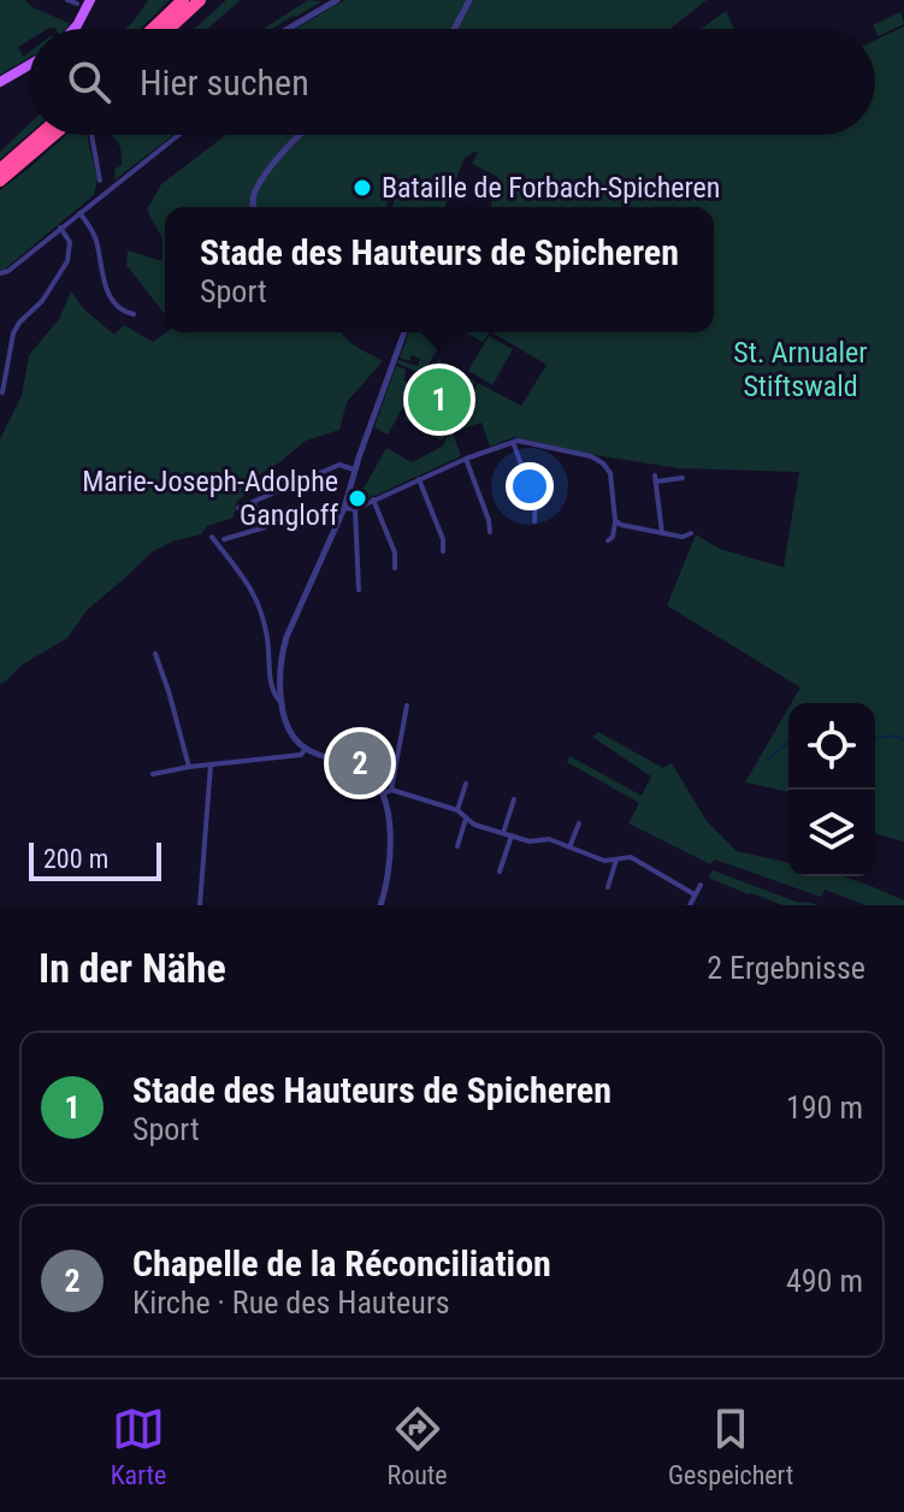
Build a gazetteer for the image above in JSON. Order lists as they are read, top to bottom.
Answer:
{
  "parks": ["St. Arnualer Stiftswald"],
  "places": ["Bataille de Forbach-Spicheren", "Marie-Joseph-Adolphe Gangloff"],
  "scale_bar": "200 m",
  "page": {
    "search": "Hier suchen",
    "popup": ["Stade des Hauteurs de Spicheren", "Sport"],
    "pins": ["1", "2"],
    "scale": "200 m",
    "heading": ["In der Nähe", "2 Ergebnisse"],
    "list": [
      {
        "mark": "1",
        "name": "Stade des Hauteurs de Spicheren",
        "note": "Sport",
        "value": "190 m"
      },
      {
        "mark": "2",
        "name": "Chapelle de la Réconciliation",
        "note": "Kirche · Rue des Hauteurs",
        "value": "490 m"
      }
    ],
    "nav": ["Karte", "Route", "Gespeichert"]
  }
}
